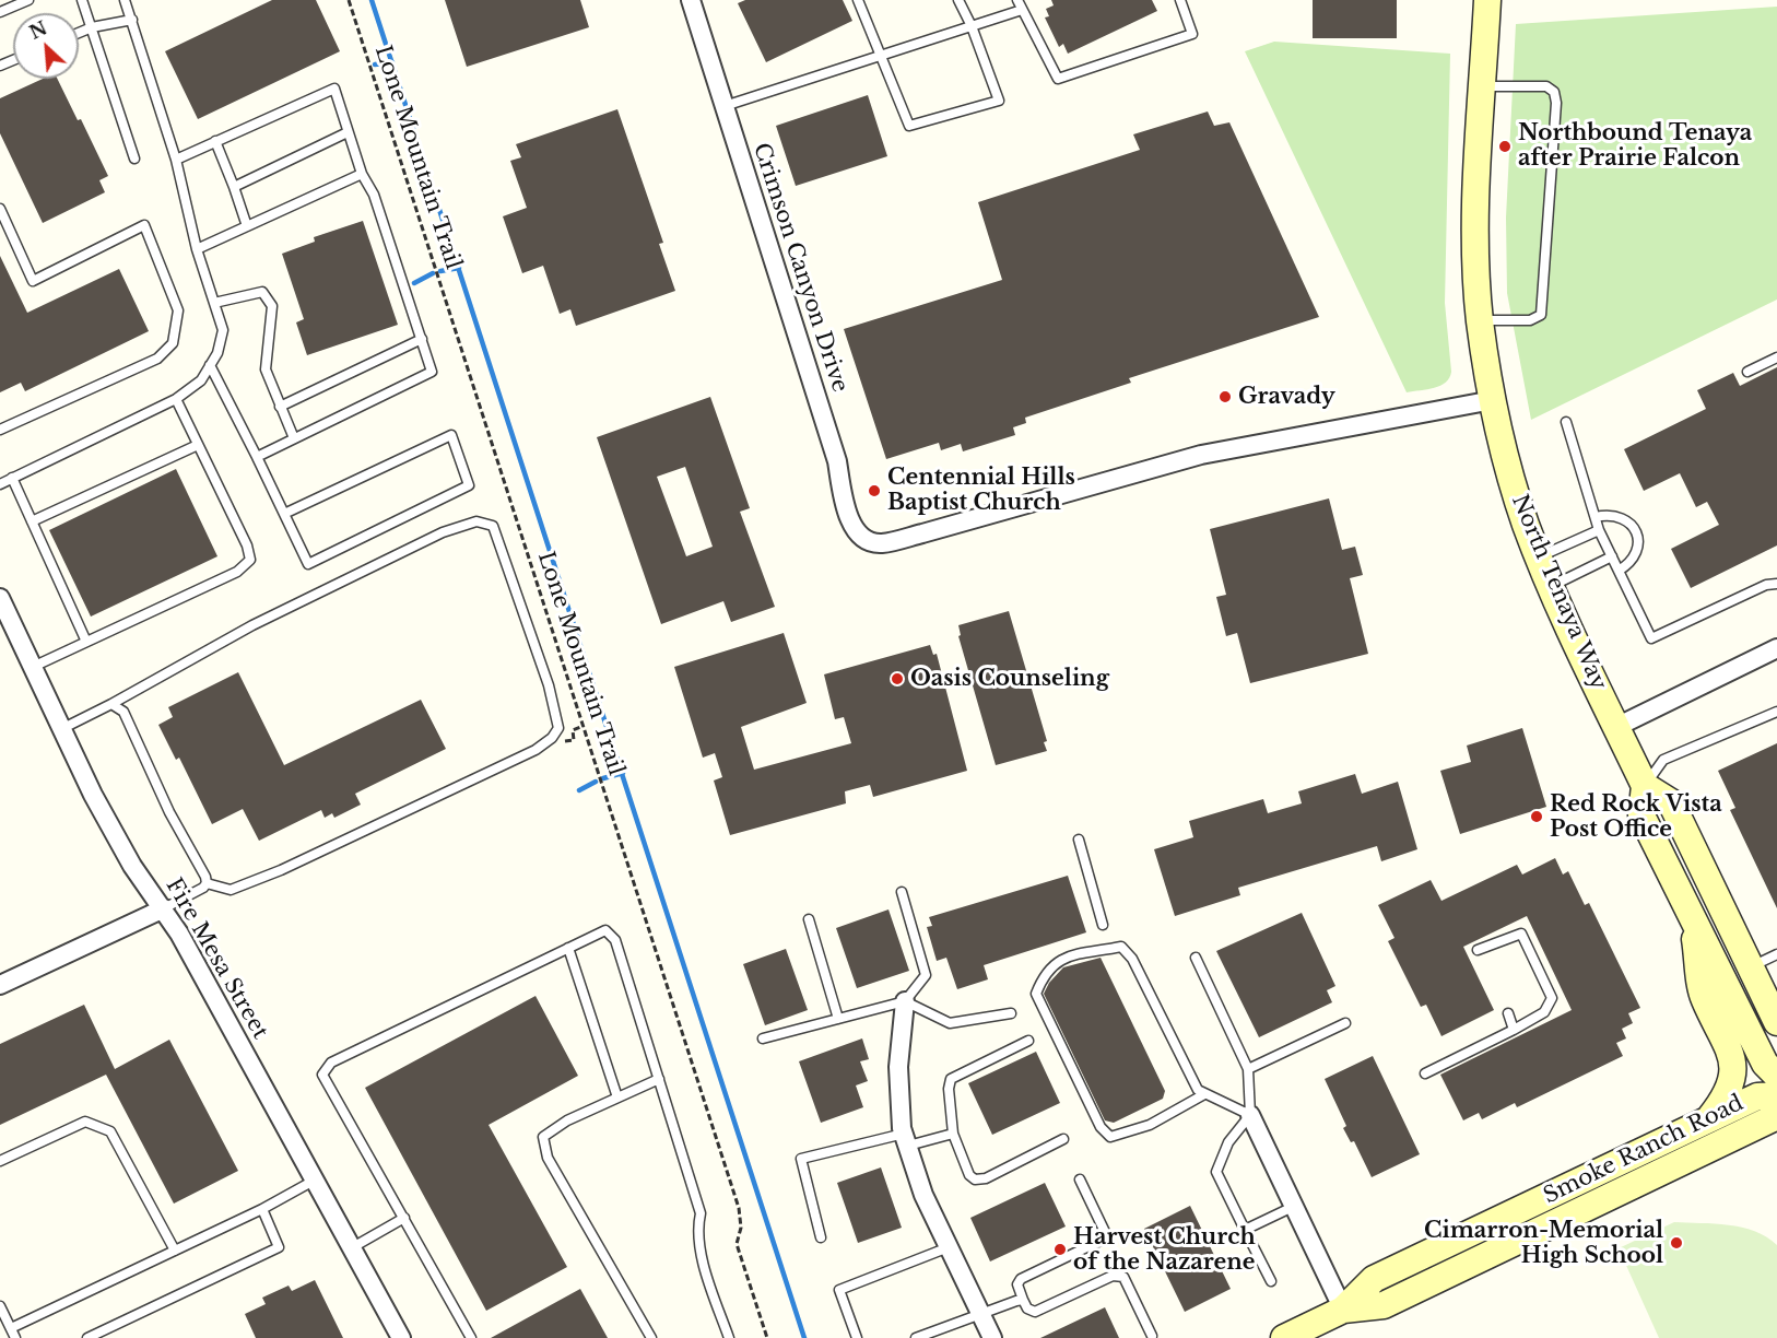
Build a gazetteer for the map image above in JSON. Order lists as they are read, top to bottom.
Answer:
{
  "streets": {
    "main road": ["North Tenaya Way", "Smoke Ranch Road"],
    "street": ["Crimson Canyon Drive", "Fire Mesa Street"],
    "path": ["Lone Mountain Trail"]
  },
  "crossings": [
    ["Crimson Canyon Drive", "North Tenaya Way"]
  ],
  "places": [
    "Northbound Tenaya after Prairie Falcon",
    "Gravady",
    "Centennial Hills Baptist Church",
    "Oasis Counseling",
    "Red Rock Vista Post Office",
    "Cimarron-Memorial High School",
    "Harvest Church of the Nazarene"
  ],
  "north": "top left"
}
